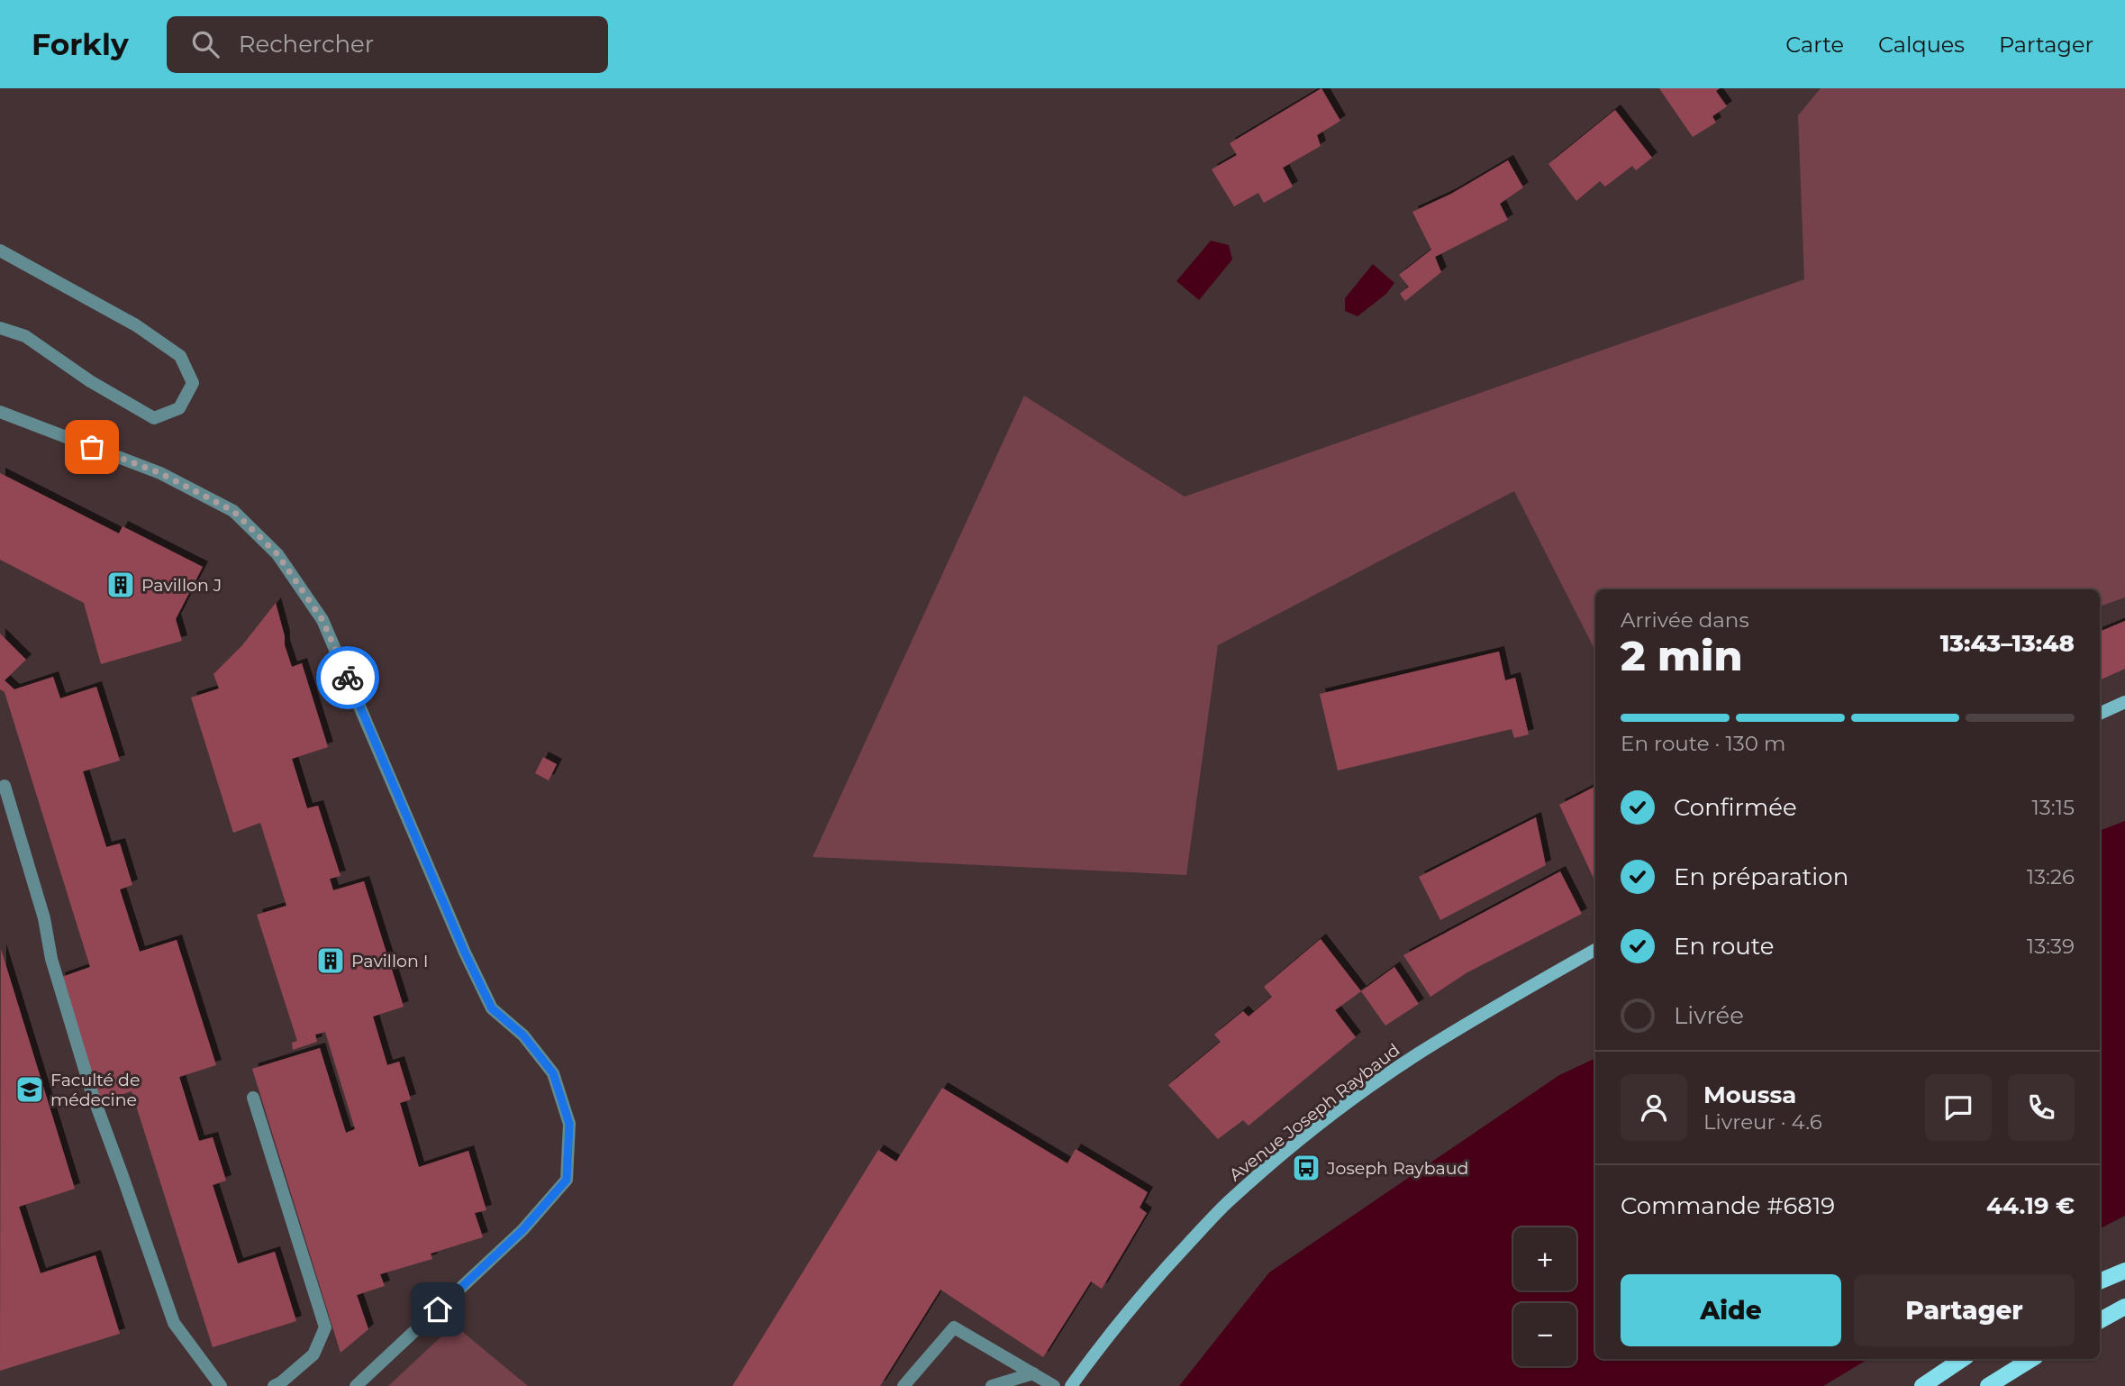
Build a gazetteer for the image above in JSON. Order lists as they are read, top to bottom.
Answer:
{
  "streets": {
    "main road": ["Avenue Joseph Raybaud"]
  },
  "places": {
    "building": ["Pavillon J", "Pavillon I"],
    "school or university": ["Faculté de médecine"],
    "bus stop": ["Joseph Raybaud"]
  },
  "page": {
    "header": "Forkly",
    "search": "Rechercher",
    "nav": ["Carte", "Calques", "Partager"],
    "heading": ["2 min", "Arrivée dans", "13:43–13:48"],
    "panel": [
      "Moussa",
      "Livreur · 4.6",
      "Commande #6819",
      "44.19 €"
    ],
    "bar": "En route · 130 m",
    "list": [
      ["Confirmée", "13:15"],
      ["En préparation", "13:26"],
      ["En route", "13:39"],
      "Livrée"
    ],
    "map_buttons": ["+", "−"],
    "buttons": ["Aide", "Partager"]
  }
}
